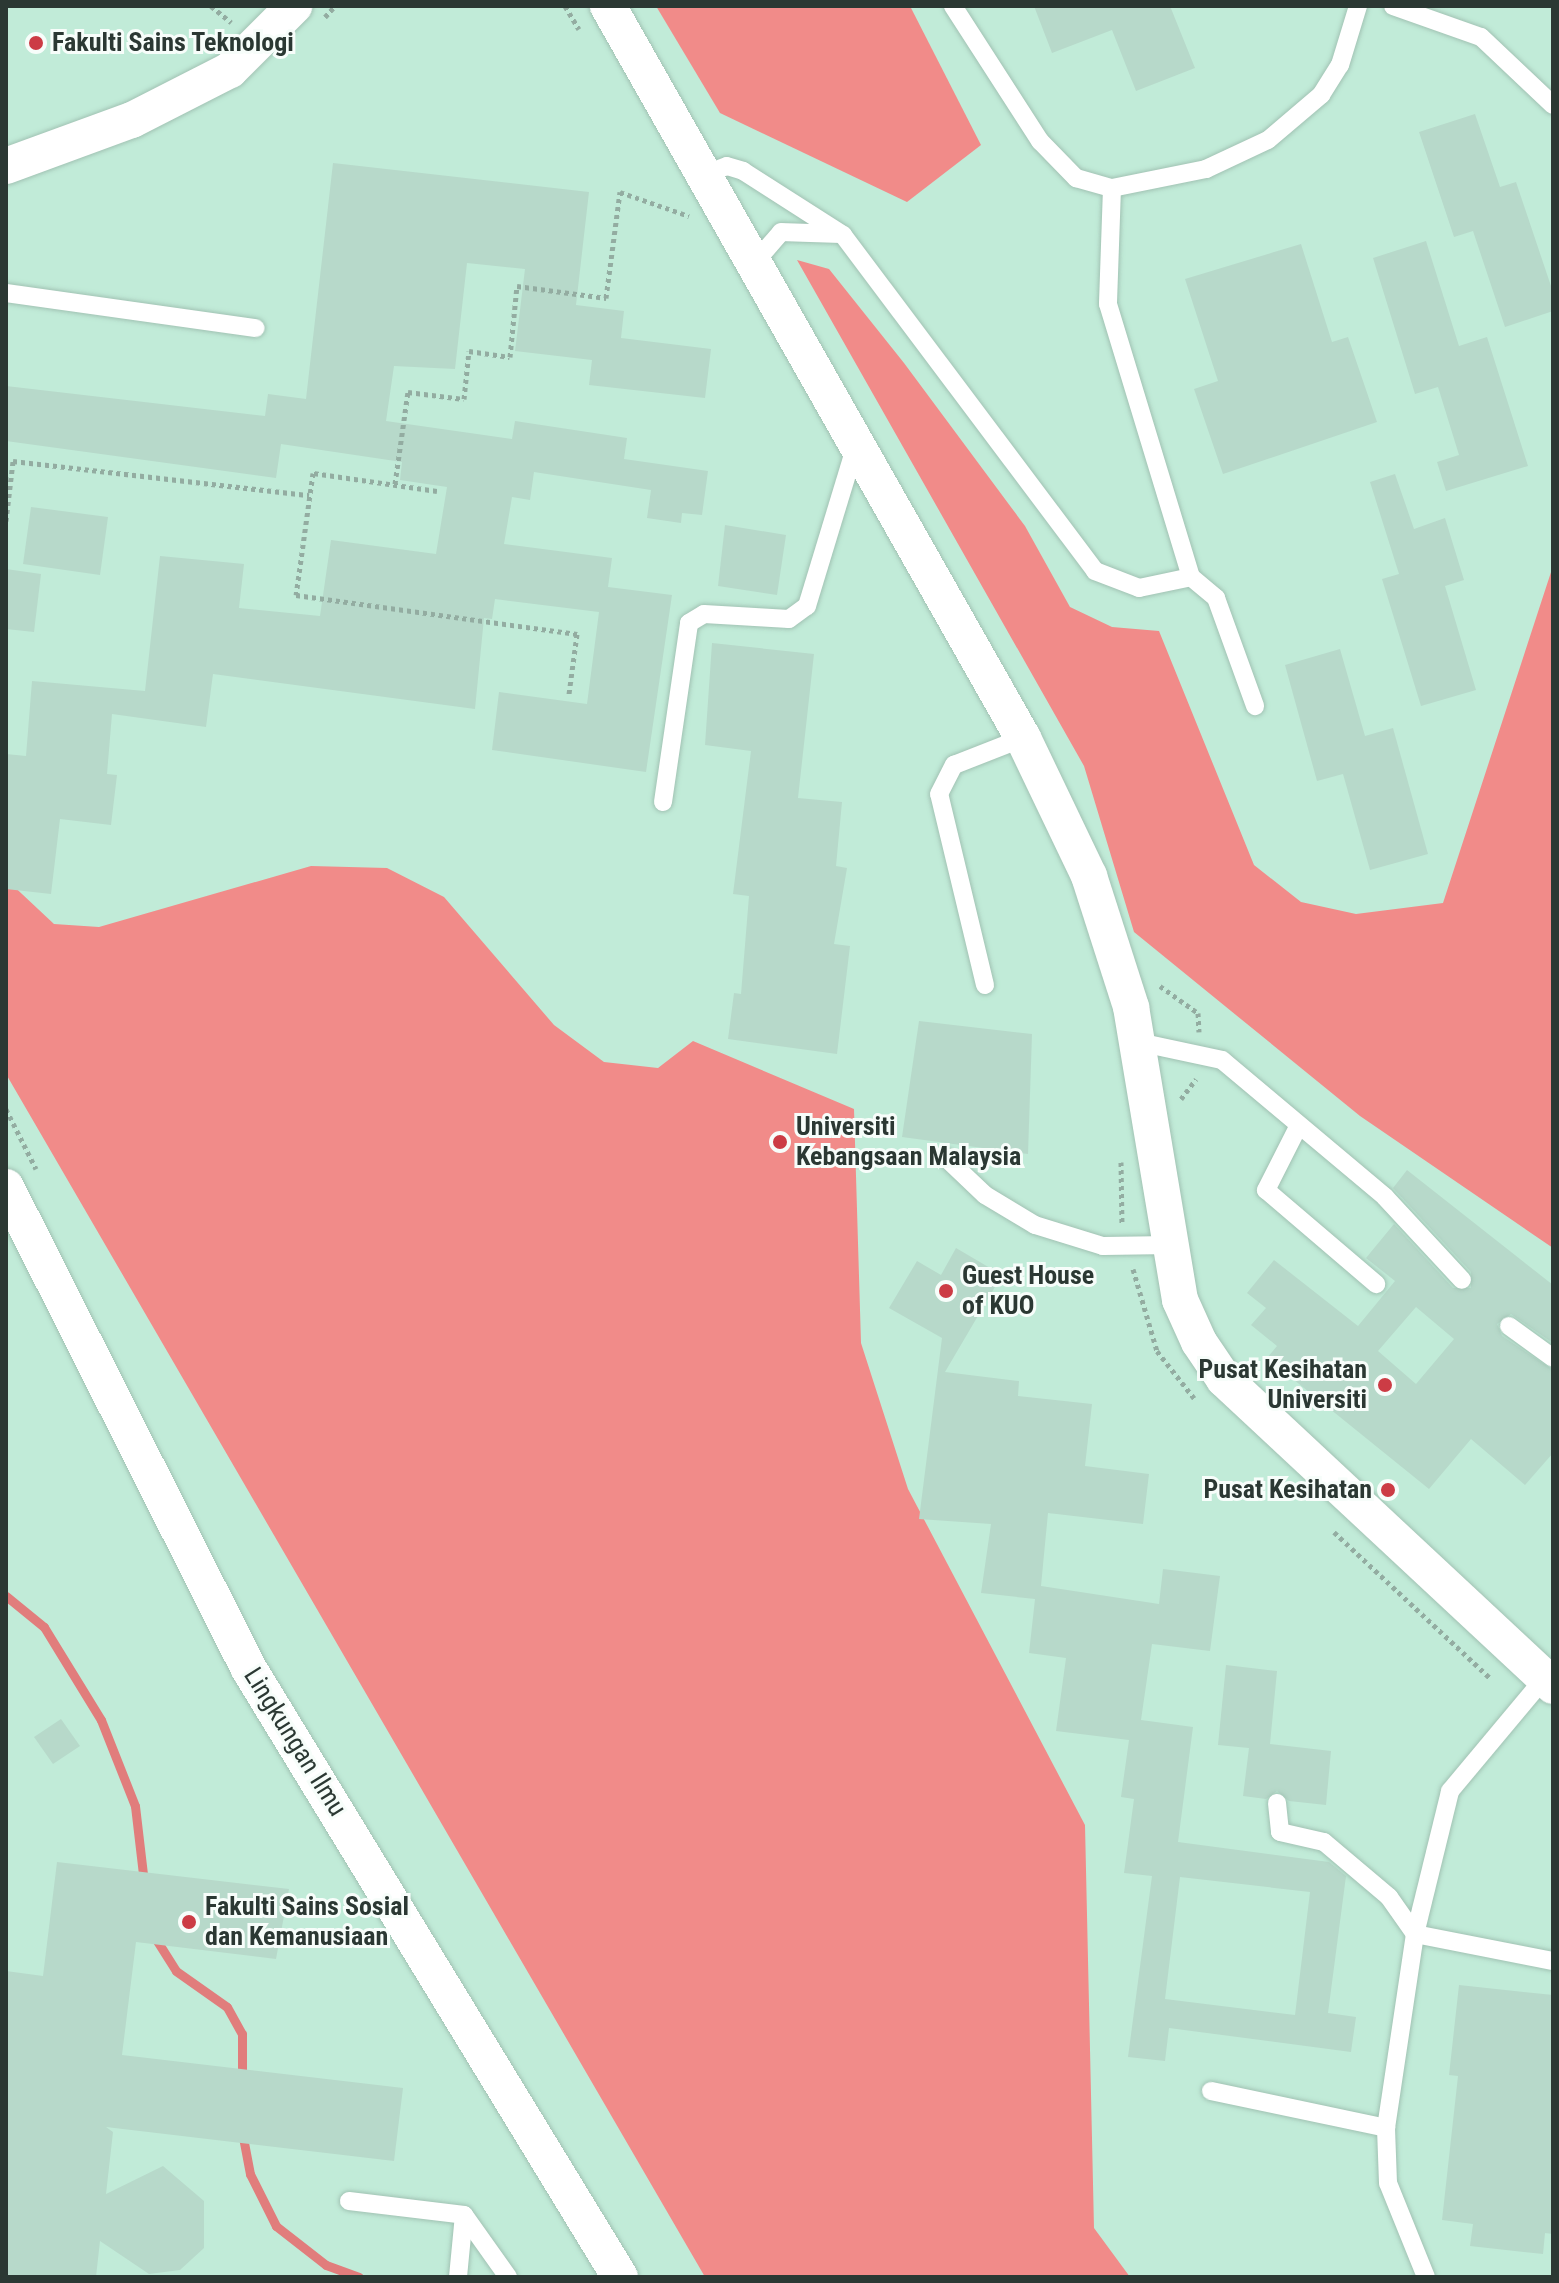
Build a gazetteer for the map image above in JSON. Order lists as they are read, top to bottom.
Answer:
{
  "streets": {
    "street": ["Lingkungan Ilmu"]
  },
  "places": [
    "Fakulti Sains Teknologi",
    "Universiti Kebangsaan Malaysia",
    "Guest House of KUO",
    "Pusat Kesihatan Universiti",
    "Pusat Kesihatan",
    "Fakulti Sains Sosial dan Kemanusiaan"
  ]
}
